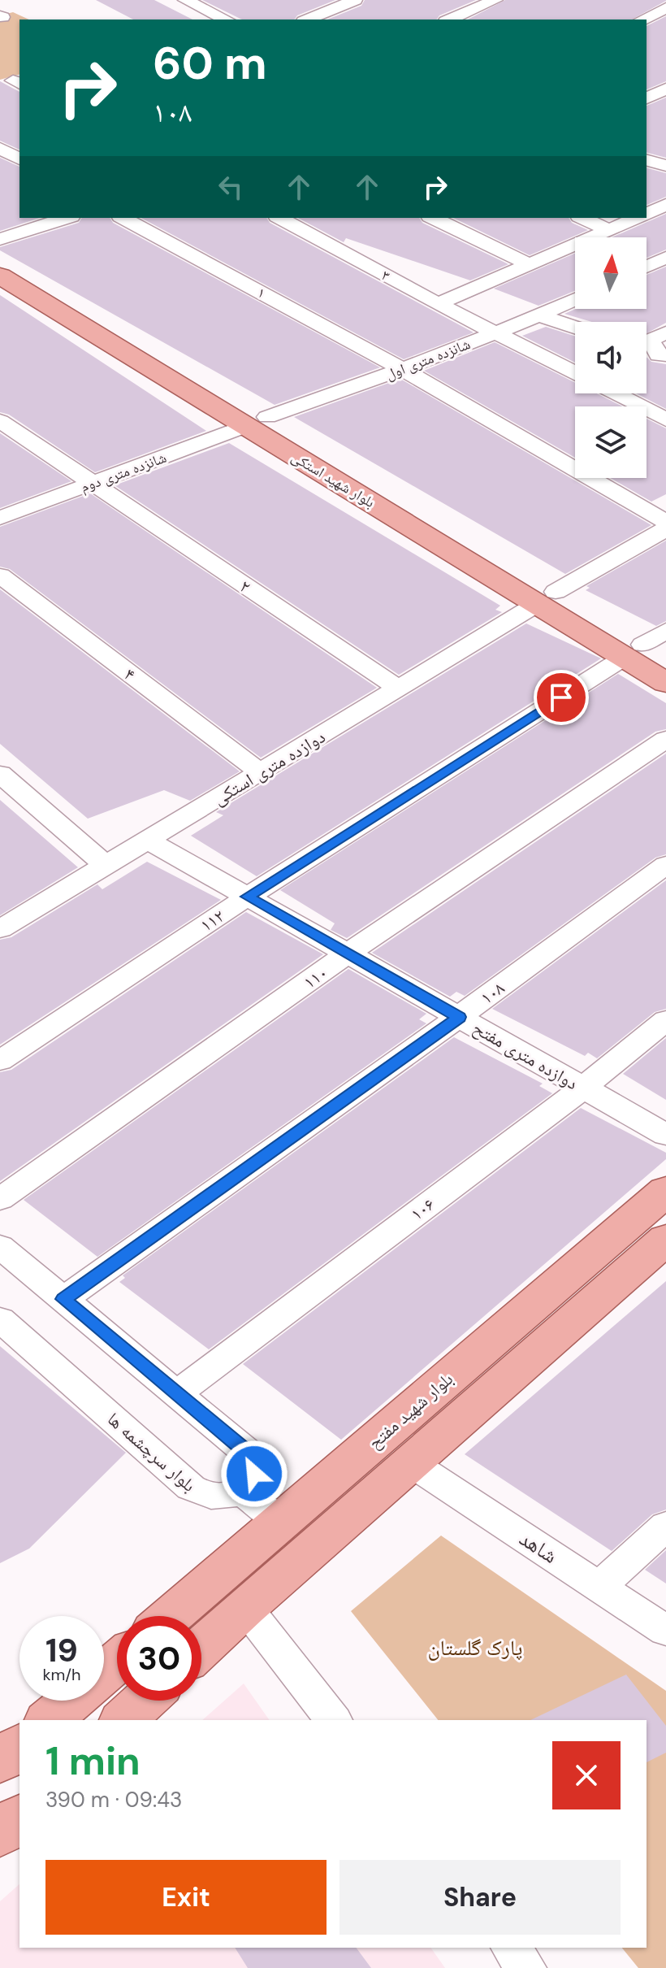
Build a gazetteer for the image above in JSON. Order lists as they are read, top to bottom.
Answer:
{
  "streets": {
    "main road": ["بلوار شهید استکی", "بلوار شهید مفتح"],
    "street": [
      "۳",
      "۱",
      "شانزده متری اول",
      "شانزده متری دوم",
      "۲",
      "۴",
      "دوازده متری استکی",
      "۱۱۲",
      "۱۱۰",
      "۱۰۸",
      "دوازده متری مفتح",
      "۱۰۶",
      "بلوار سرچشمه ها",
      "شاهد"
    ]
  },
  "crossings": [
    ["۳", "شانزده متری اول"],
    ["۱", "شانزده متری اول"],
    ["شانزده متری اول", "شانزده متری دوم"],
    ["شانزده متری اول", "بلوار شهید استکی"],
    ["شانزده متری دوم", "بلوار شهید استکی"],
    ["شانزده متری دوم", "۲"],
    ["بلوار شهید استکی", "دوازده متری استکی"],
    ["بلوار شهید استکی", "۱۱۲"],
    ["۲", "دوازده متری استکی"],
    ["۴", "دوازده متری استکی"],
    ["دوازده متری استکی", "دوازده متری مفتح"],
    ["۱۱۲", "دوازده متری مفتح"],
    ["۱۱۰", "دوازده متری مفتح"],
    ["۱۰۸", "دوازده متری مفتح"],
    ["دوازده متری مفتح", "۱۰۶"],
    ["بلوار شهید مفتح", "شاهد"]
  ],
  "parks": ["پارک گلستان"],
  "north": "top",
  "page": {
    "turn": ["60 m", "۱۰۸"],
    "speed": "19 km/h",
    "limit": "30",
    "heading": ["1 min", "390 m · 09:43"],
    "buttons": ["Exit", "Share"]
  }
}
